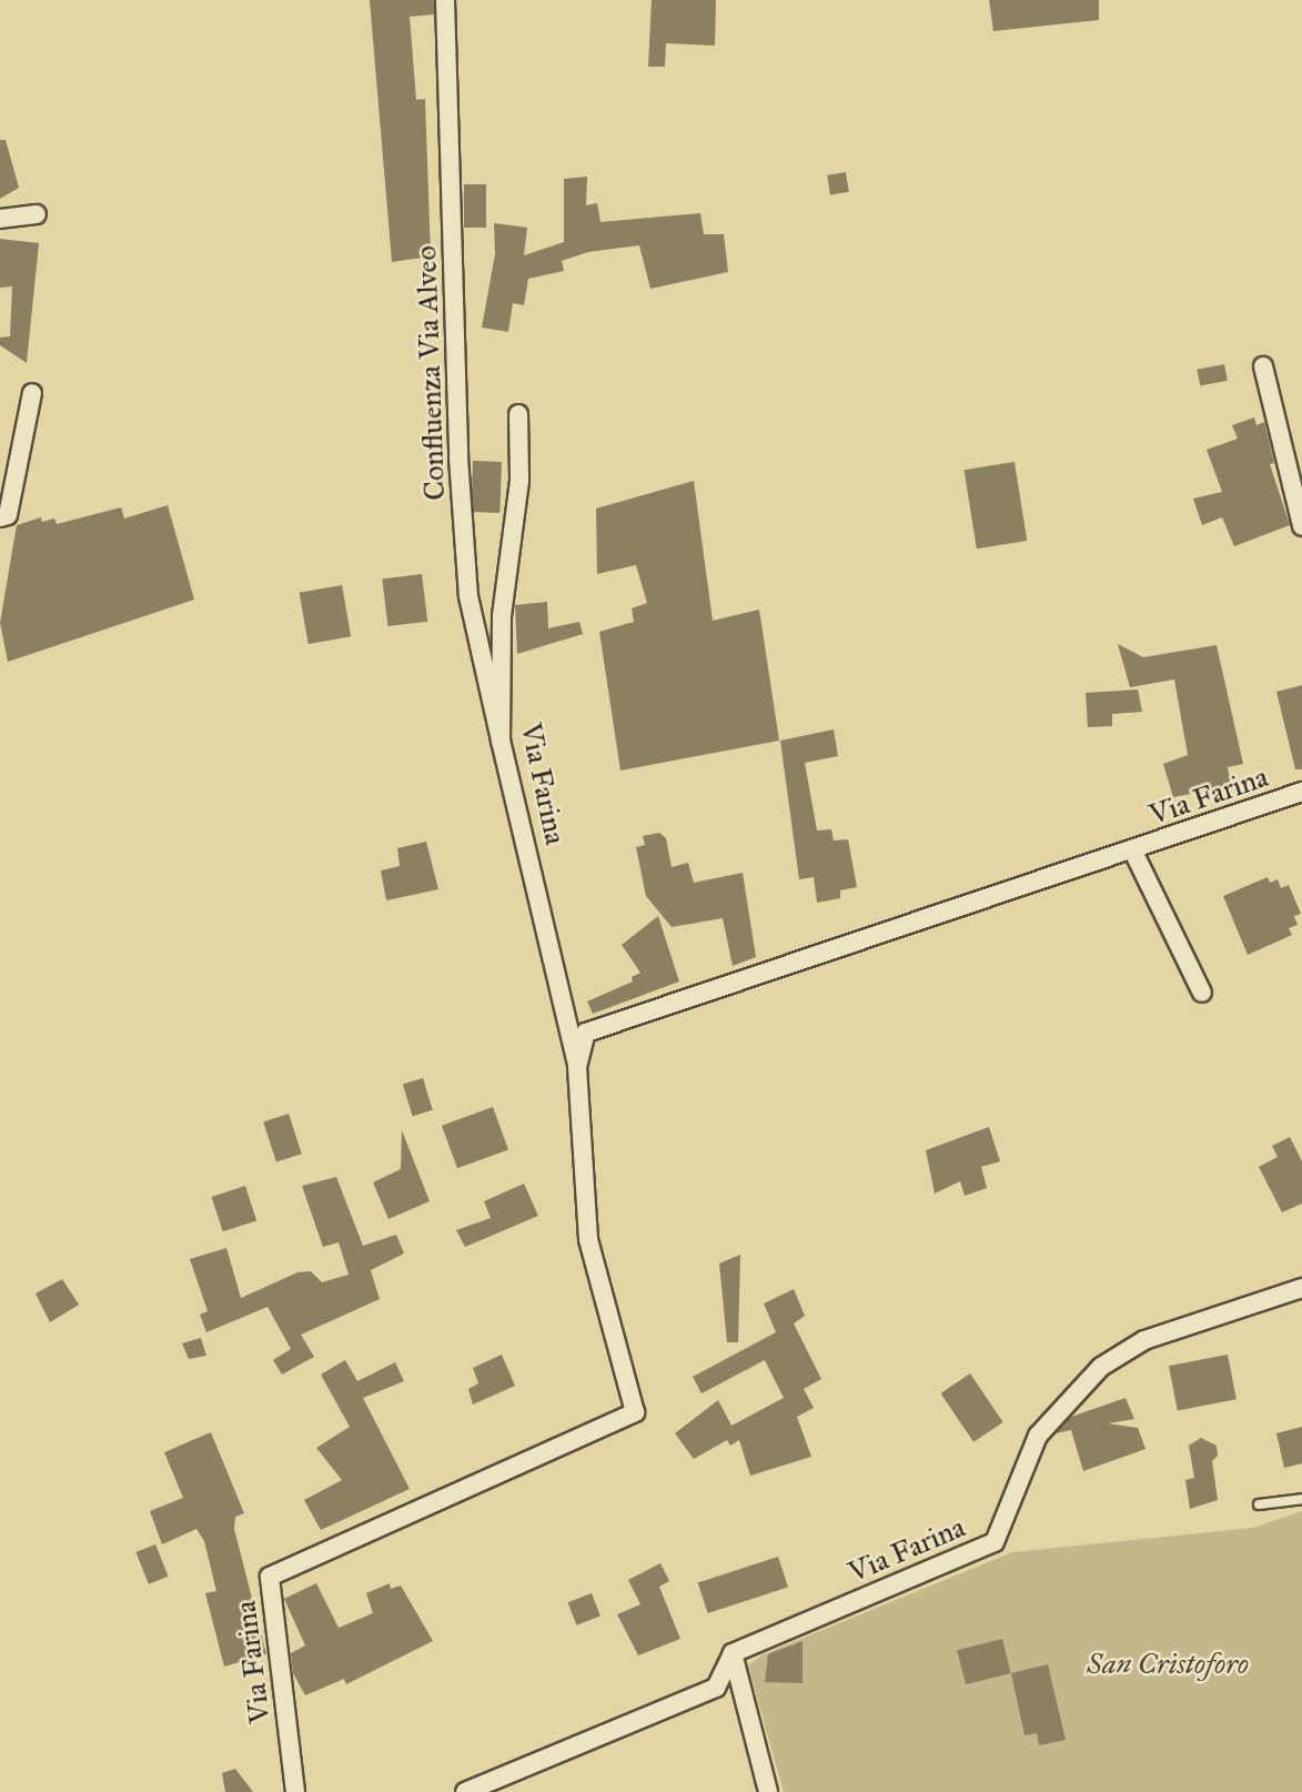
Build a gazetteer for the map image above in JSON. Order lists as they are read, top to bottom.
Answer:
{
  "streets": {
    "street": ["Confluenza Via Alveo", "Via Farina"]
  },
  "crossings": [
    ["Confluenza Via Alveo", "Via Farina"]
  ],
  "parks": ["San Cristoforo"]
}
